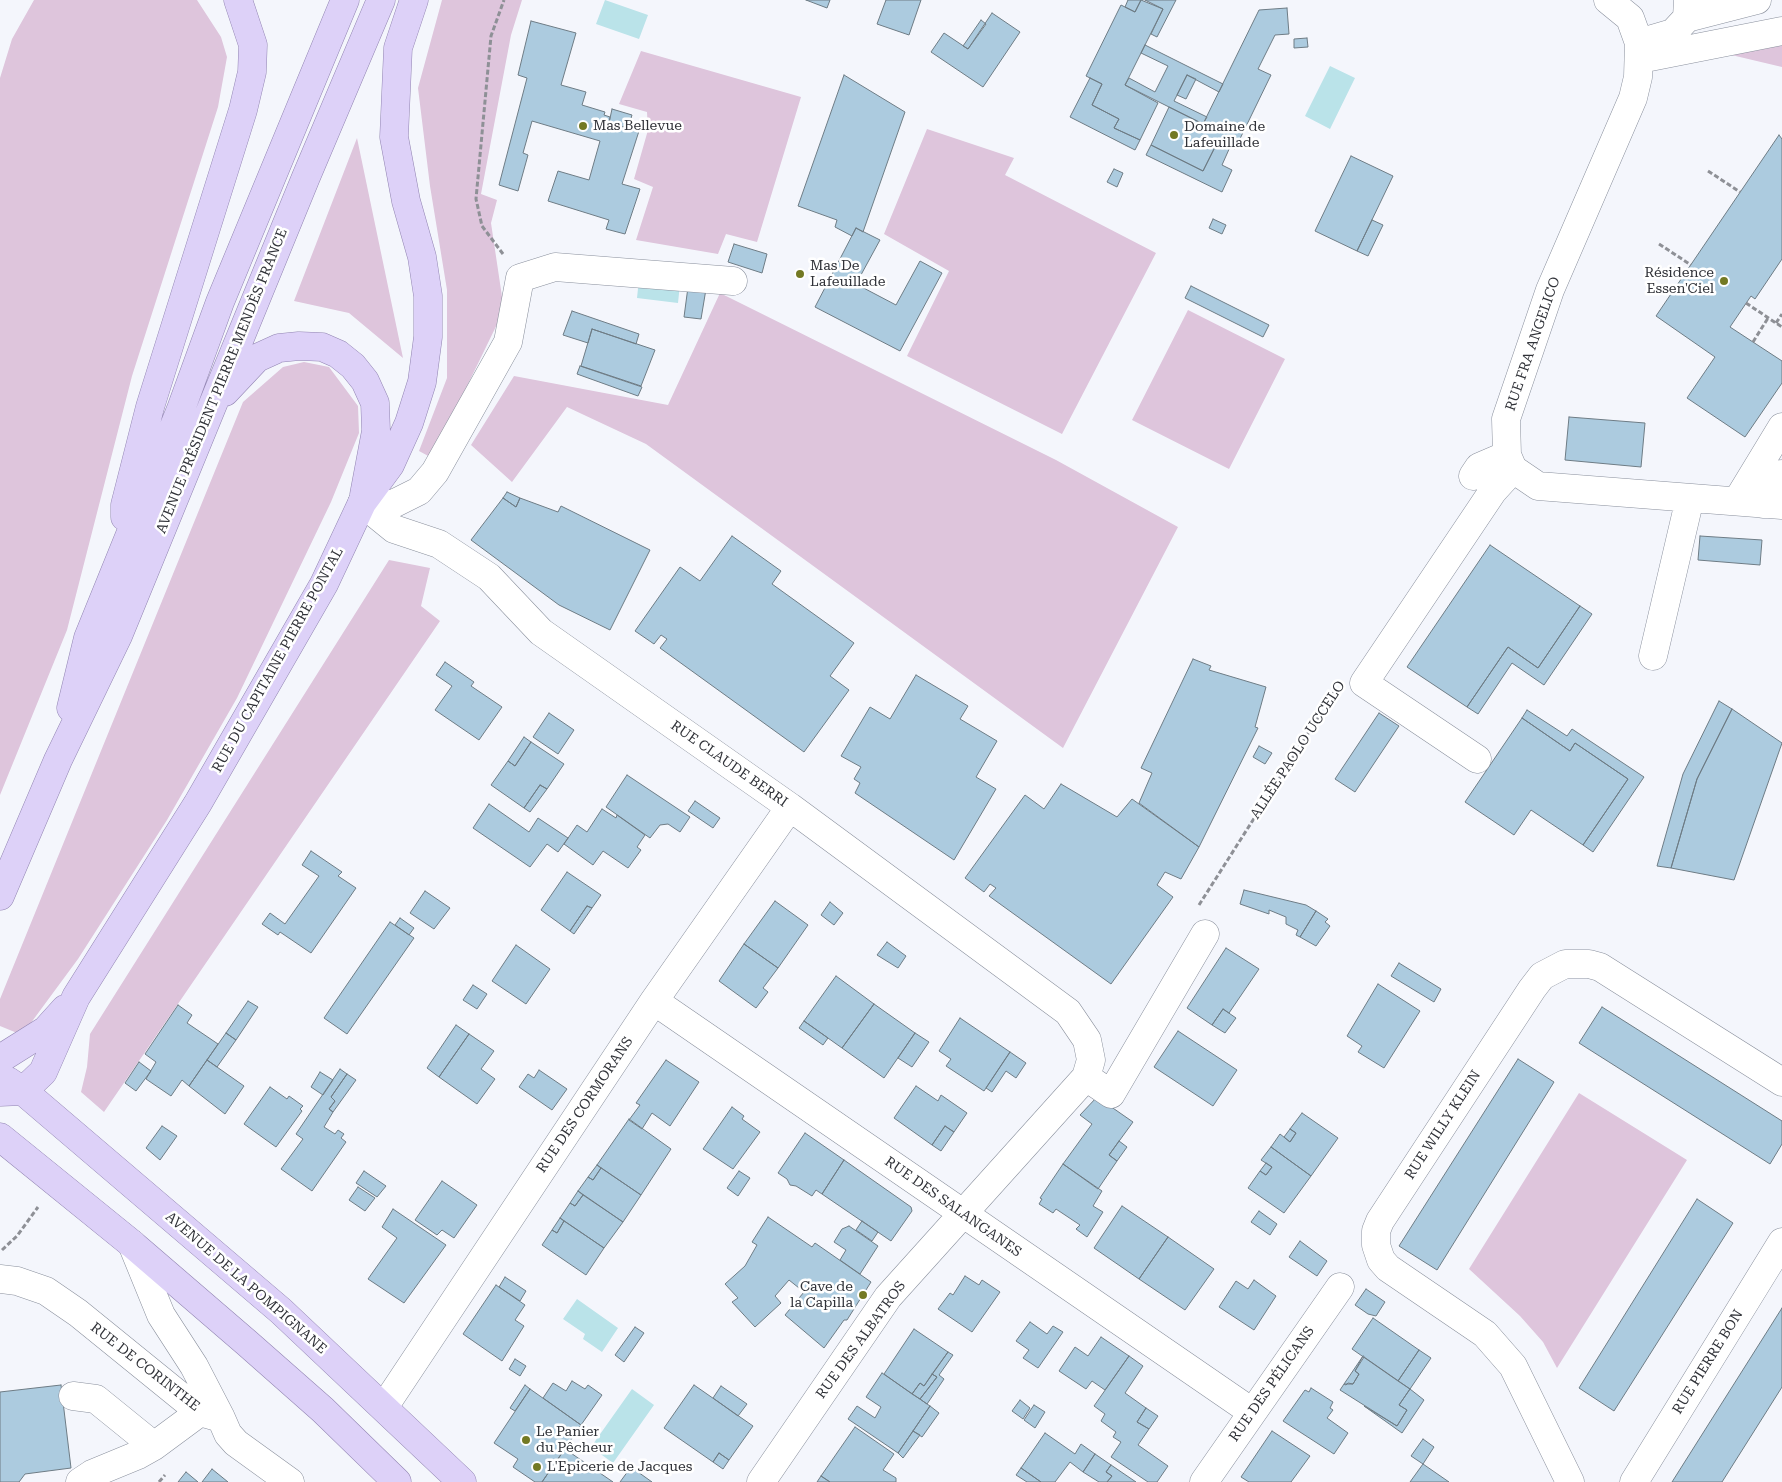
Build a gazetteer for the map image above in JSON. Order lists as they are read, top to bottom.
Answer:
{
  "streets": {
    "main road": ["AVENUE PRÉSIDENT PIERRE MENDÈS FRANCE", "RUE DU CAPITAINE PIERRE PONTAL", "AVENUE DE LA POMPIGNANE"],
    "street": [
      "RUE FRA ANGELICO",
      "RUE CLAUDE BERRI",
      "RUE DES CORMORANS",
      "RUE WILLY KLEIN",
      "RUE DES SALANGANES",
      "RUE DES ALBATROS",
      "RUE PIERRE BON",
      "RUE DE CORINTHE",
      "RUE DES PÉLICANS"
    ],
    "path": ["ALLÉE PAOLO UCCELO"]
  },
  "crossings": [
    ["RUE DU CAPITAINE PIERRE PONTAL", "RUE CLAUDE BERRI"],
    ["RUE DU CAPITAINE PIERRE PONTAL", "AVENUE DE LA POMPIGNANE"],
    ["RUE CLAUDE BERRI", "RUE DES CORMORANS"],
    ["RUE CLAUDE BERRI", "RUE DES ALBATROS"],
    ["RUE DES CORMORANS", "RUE DES SALANGANES"],
    ["RUE DES CORMORANS", "AVENUE DE LA POMPIGNANE"],
    ["RUE DES SALANGANES", "RUE DES ALBATROS"],
    ["RUE DES SALANGANES", "RUE DES PÉLICANS"]
  ],
  "places": [
    "Mas Bellevue",
    "Domaine de Lafeuillade",
    "Mas De Lafeuillade",
    "Résidence Essen'Ciel",
    "Cave de la Capilla",
    "Le Panier du Pêcheur",
    "L'Epicerie de Jacques"
  ]
}
